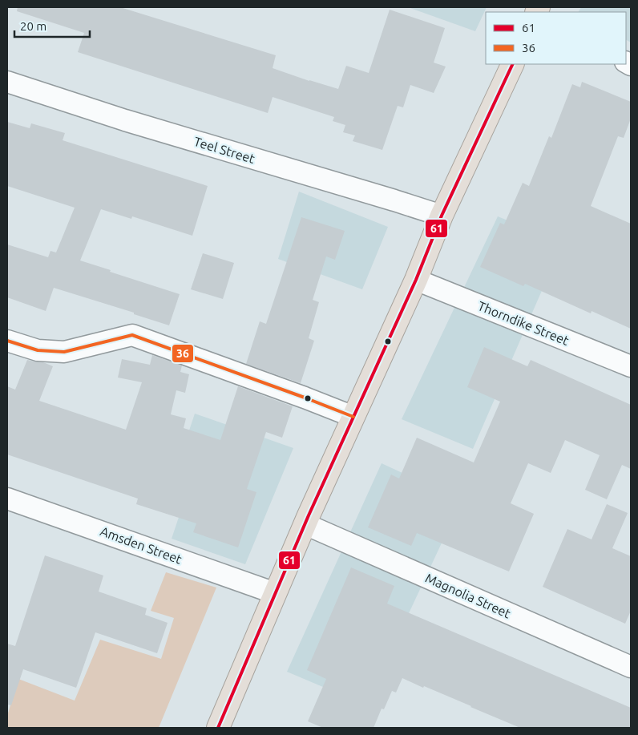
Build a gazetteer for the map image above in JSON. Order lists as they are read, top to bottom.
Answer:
{
  "streets": {
    "street": [
      "Teel Street",
      "Thorndike Street",
      "Amsden Street",
      "Magnolia Street"
    ]
  },
  "lines": ["transit line 61", "transit line 36"],
  "legend": ["61", "36"],
  "scale_bar": "20 m"
}
